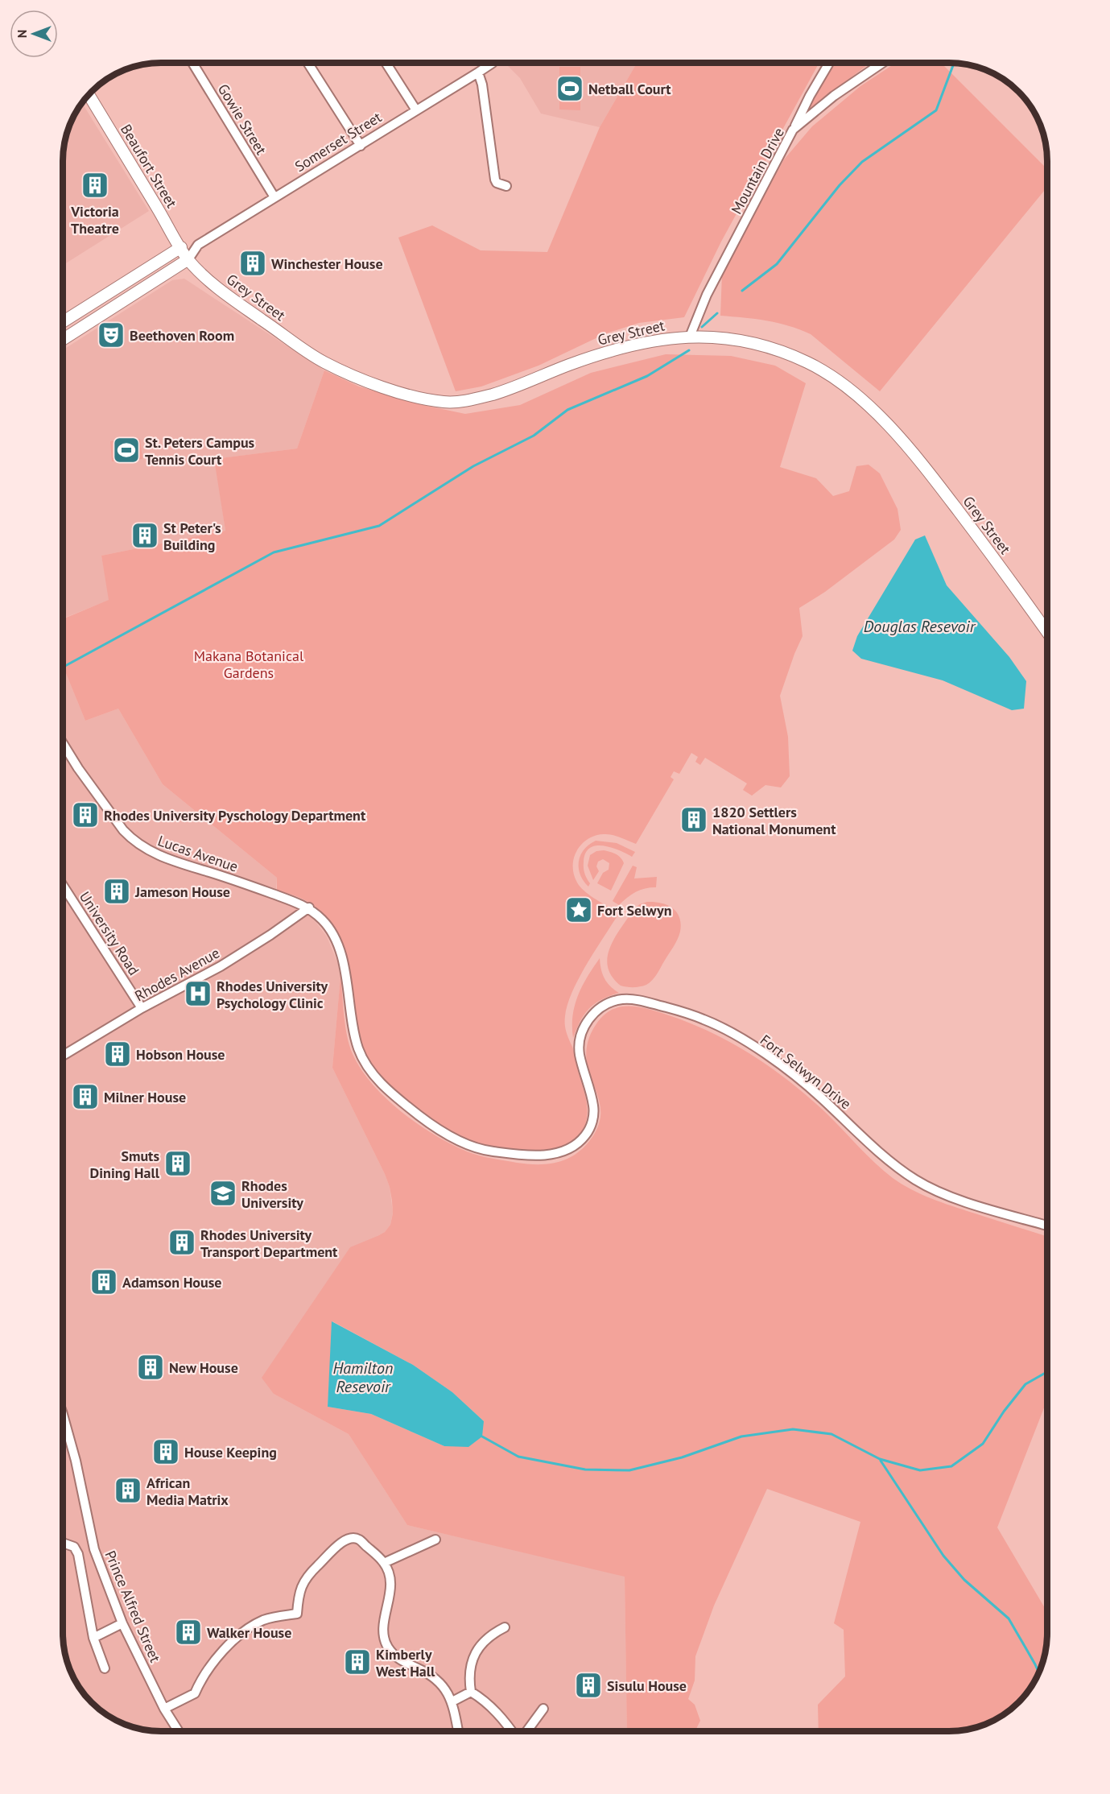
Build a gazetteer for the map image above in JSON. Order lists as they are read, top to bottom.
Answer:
{
  "streets": {
    "main road": ["Somerset Street", "Beaufort Street", "Grey Street"],
    "street": [
      "Gowie Street",
      "Mountain Drive",
      "Lucas Avenue",
      "University Road",
      "Rhodes Avenue",
      "Fort Selwyn Drive",
      "Prince Alfred Street"
    ]
  },
  "crossings": [
    ["Gowie Street", "Somerset Street"],
    ["Somerset Street", "Beaufort Street"],
    ["Somerset Street", "Grey Street"],
    ["Beaufort Street", "Grey Street"],
    ["Mountain Drive", "Grey Street"],
    ["Lucas Avenue", "Rhodes Avenue"],
    ["Lucas Avenue", "Fort Selwyn Drive"],
    ["University Road", "Rhodes Avenue"]
  ],
  "water": ["Douglas Resevoir", "Hamilton Resevoir"],
  "parks": ["Makana Botanical Gardens"],
  "places": {
    "sports": ["Netball Court", "St. Peters Campus Tennis Court"],
    "building": [
      "Victoria Theatre",
      "Winchester House",
      "St Peter's Building",
      "Rhodes University Pyschology Department",
      "1820 Settlers National Monument",
      "Jameson House",
      "Hobson House",
      "Milner House",
      "Smuts Dining Hall",
      "Rhodes University Transport Department",
      "Adamson House",
      "New House",
      "House Keeping",
      "African Media Matrix",
      "Walker House",
      "Kimberly West Hall",
      "Sisulu House"
    ],
    "theatre": ["Beethoven Room"],
    "place": ["Fort Selwyn"],
    "hospital": ["Rhodes University Psychology Clinic"],
    "school or university": ["Rhodes University"]
  },
  "north": "left"
}
